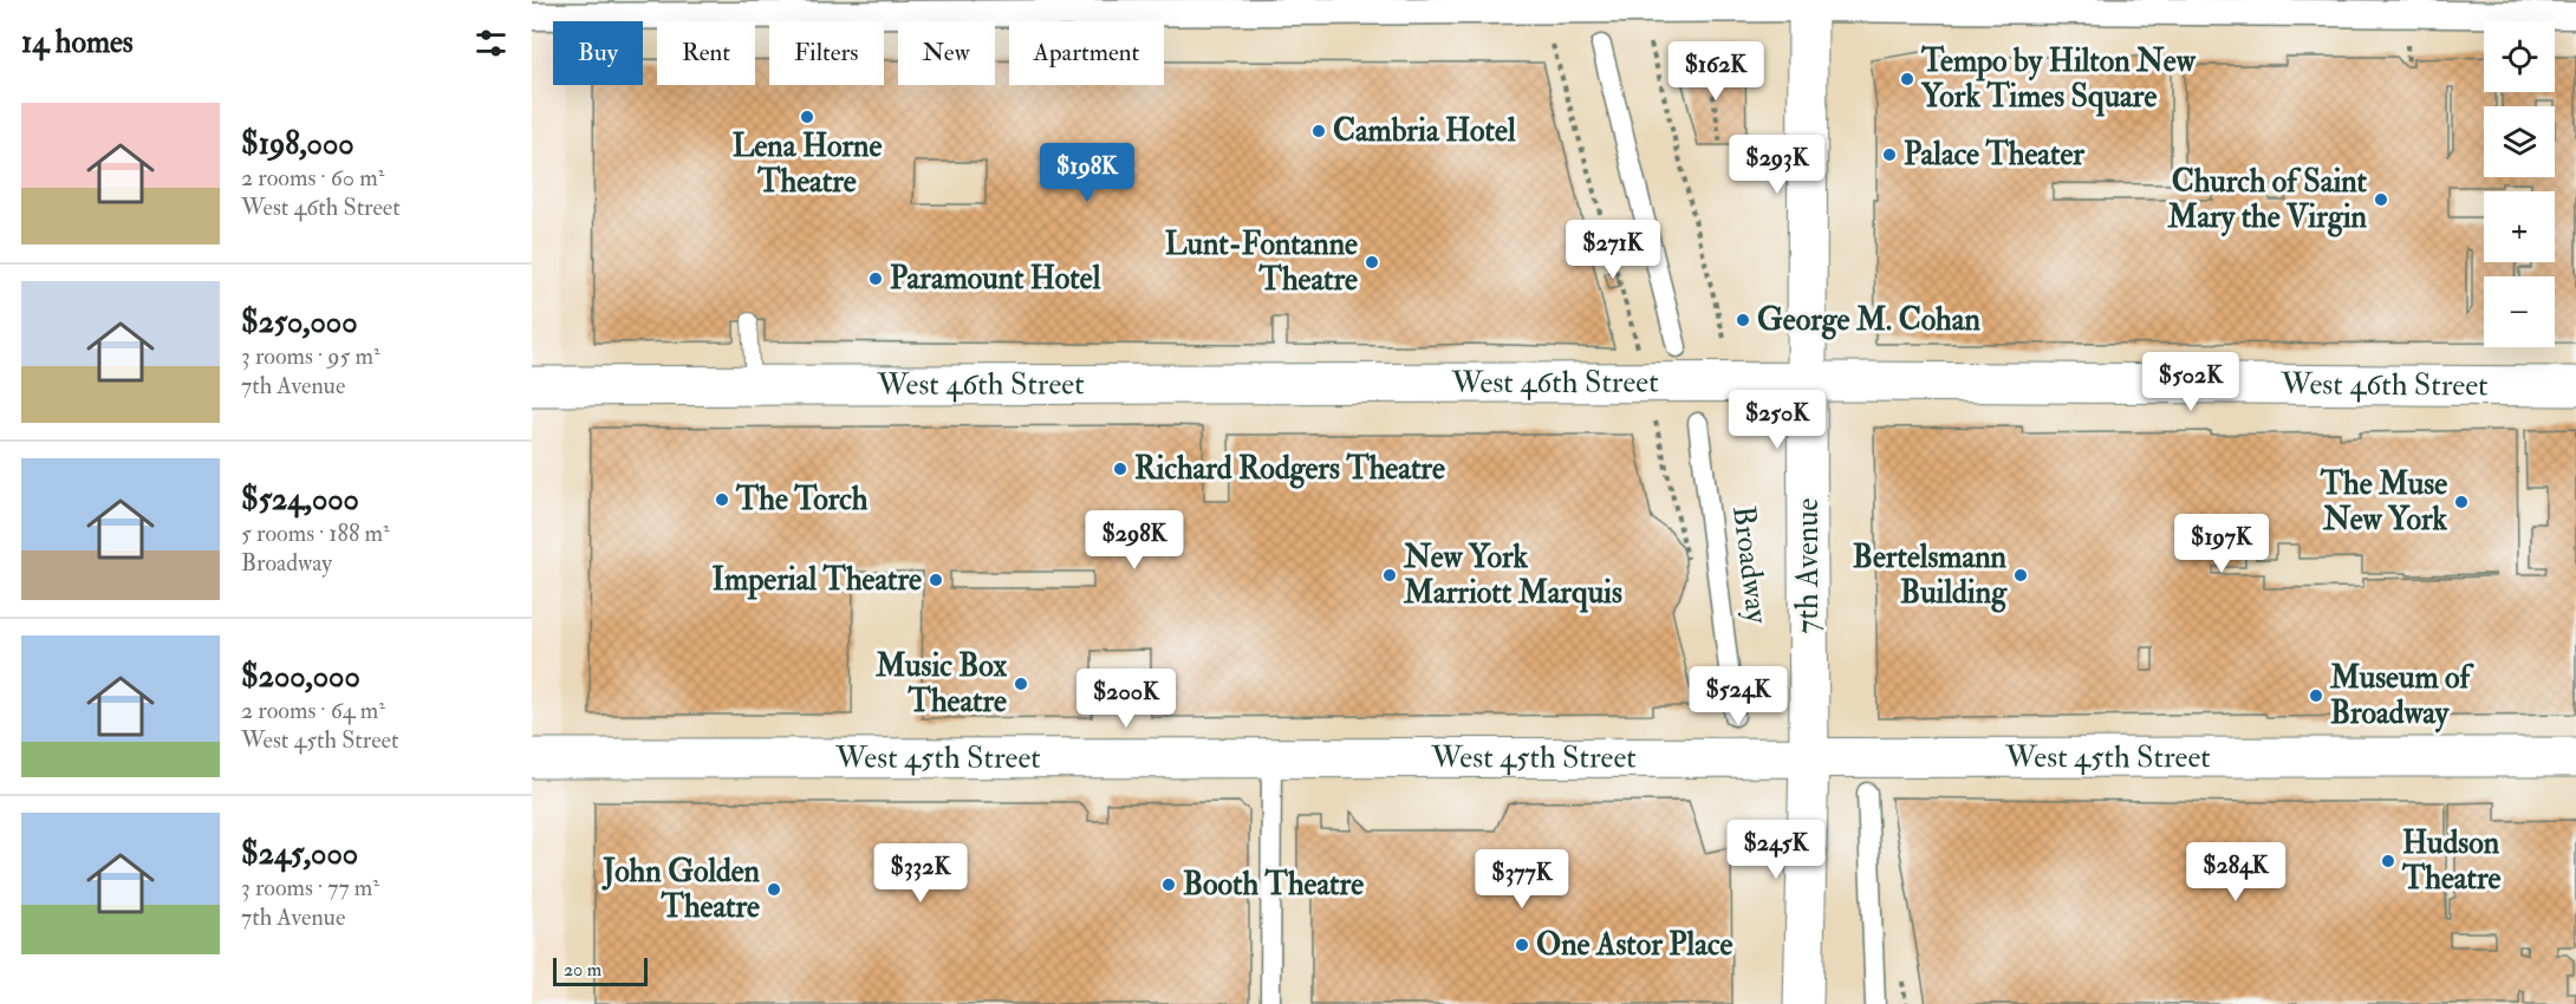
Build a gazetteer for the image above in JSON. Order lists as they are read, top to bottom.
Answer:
{
  "streets": {
    "main road": ["West 46th Street", "7th Avenue", "West 45th Street"],
    "street": ["Broadway"]
  },
  "crossings": [
    ["West 46th Street", "7th Avenue"],
    ["7th Avenue", "West 45th Street"]
  ],
  "places": [
    "Tempo by Hilton New York Times Square",
    "Lena Horne Theatre",
    "Cambria Hotel",
    "Palace Theater",
    "Church of Saint Mary the Virgin",
    "Lunt-Fontanne Theatre",
    "Paramount Hotel",
    "George M. Cohan",
    "Richard Rodgers Theatre",
    "The Torch",
    "The Muse New York",
    "New York Marriott Marquis",
    "Bertelsmann Building",
    "Imperial Theatre",
    "Music Box Theatre",
    "Museum of Broadway",
    "Hudson Theatre",
    "Booth Theatre",
    "John Golden Theatre",
    "One Astor Place"
  ],
  "scale_bar": "20 m",
  "page": {
    "heading": "14 homes",
    "map_buttons": ["+", "−"],
    "chip": [
      "Buy",
      "Rent",
      "Filters",
      "New",
      "Apartment"
    ],
    "price": [
      "$162K",
      "$293K",
      "$198K",
      "$271K",
      "$502K",
      "$250K",
      "$298K",
      "$197K",
      "$524K",
      "$200K",
      "$245K",
      "$284K",
      "$332K",
      "$377K"
    ],
    "list": [
      {
        "name": "$198,000",
        "note": "2 rooms · 60 m² · West 46th Street"
      },
      {
        "name": "$250,000",
        "note": "3 rooms · 95 m² · 7th Avenue"
      },
      {
        "name": "$524,000",
        "note": "5 rooms · 188 m² · Broadway"
      },
      {
        "name": "$200,000",
        "note": "2 rooms · 64 m² · West 45th Street"
      },
      {
        "name": "$245,000",
        "note": "3 rooms · 77 m² · 7th Avenue"
      }
    ],
    "scale": "20 m"
  }
}
